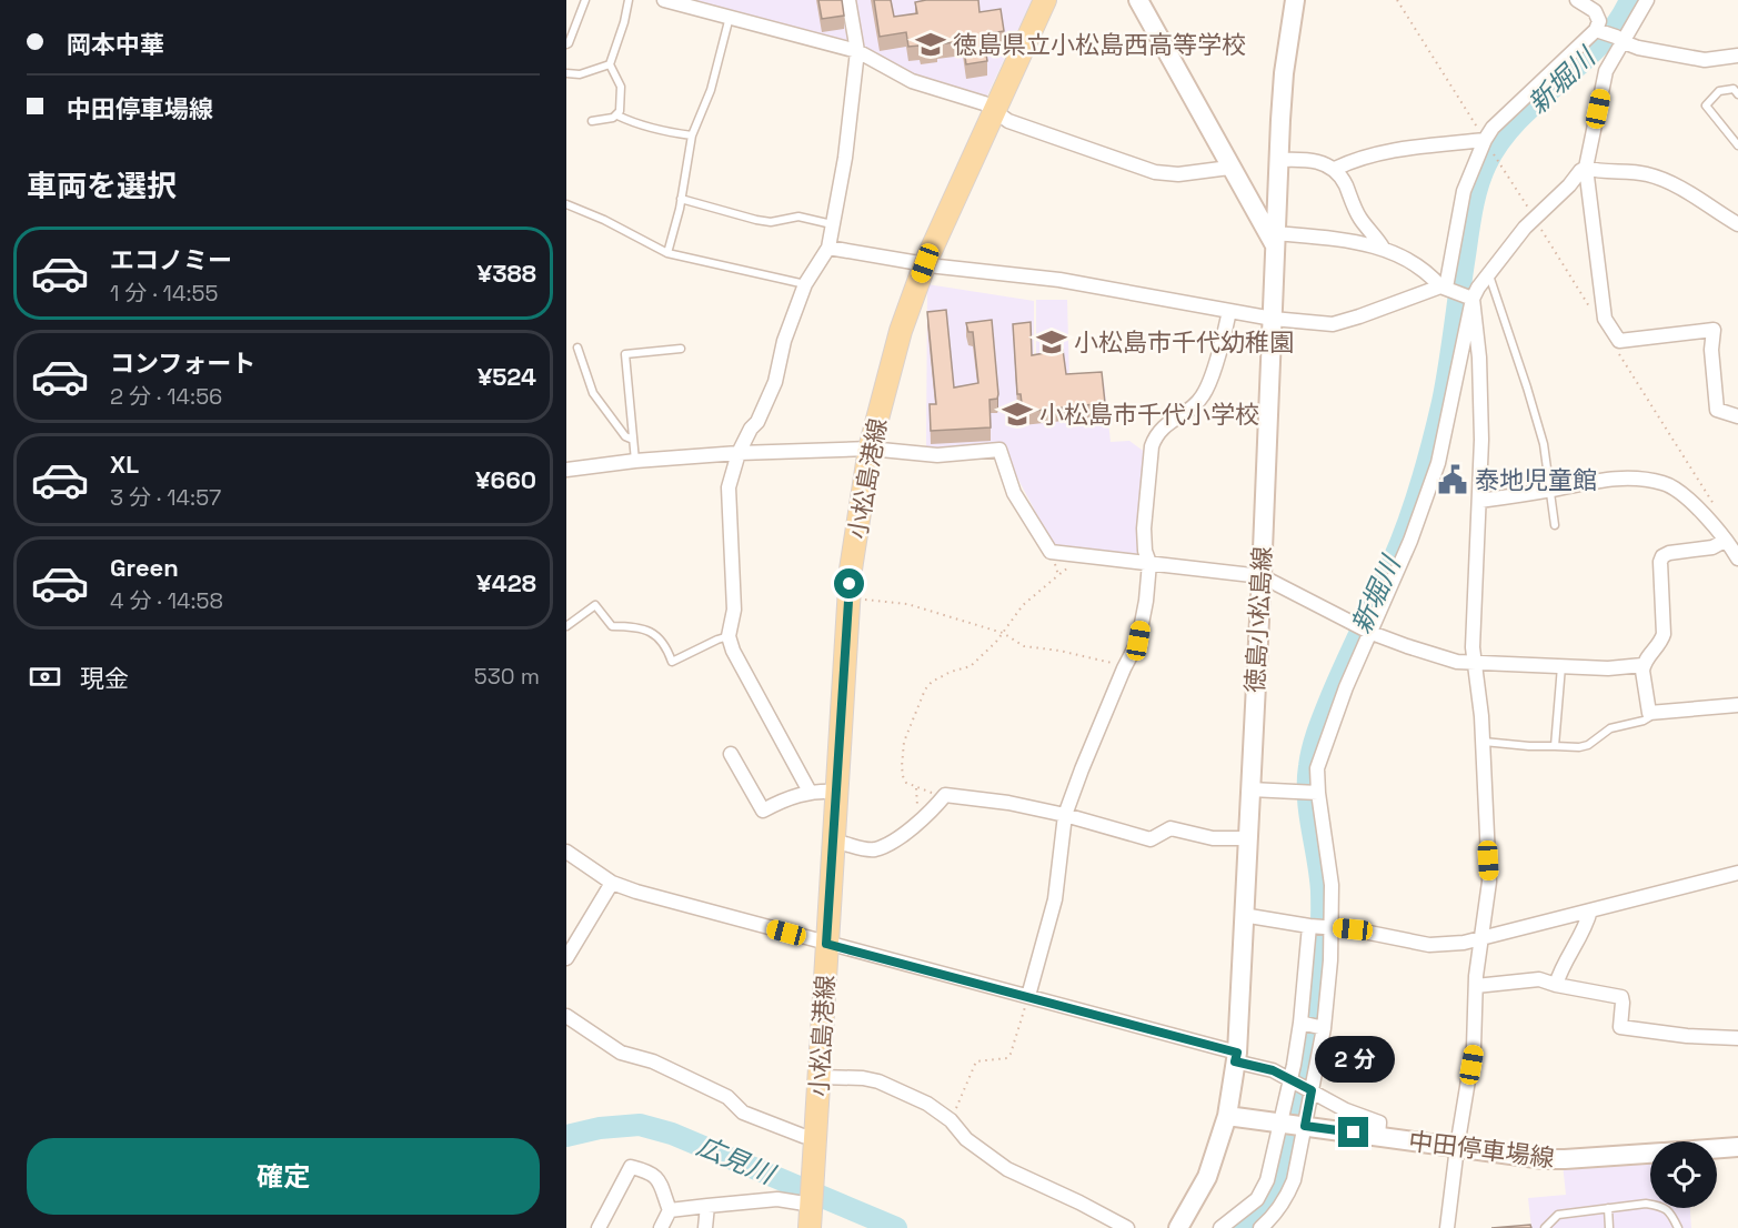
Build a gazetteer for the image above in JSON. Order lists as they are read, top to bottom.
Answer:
{
  "streets": {
    "main road": ["小松島港線", "徳島小松島線", "中田停車場線"]
  },
  "crossings": [
    ["徳島小松島線", "中田停車場線"]
  ],
  "water": ["新堀川", "広見川"],
  "places": {
    "school or university": ["徳島県立小松島西高等学校", "小松島市千代幼稚園", "小松島市千代小学校"],
    "public building": ["泰地児童館"]
  },
  "page": {
    "banner": ["岡本中華", "中田停車場線"],
    "heading": "車両を選択",
    "list": [
      {
        "name": "エコノミー",
        "note": "1 分 · 14:55",
        "value": "¥388"
      },
      {
        "name": "コンフォート",
        "note": "2 分 · 14:56",
        "value": "¥524"
      },
      {
        "name": "XL",
        "note": "3 分 · 14:57",
        "value": "¥660"
      },
      {
        "name": "Green",
        "note": "4 分 · 14:58",
        "value": "¥428"
      }
    ],
    "pay": ["現金", "530 m"],
    "bubble": "2 分",
    "buttons": "確定"
  }
}
